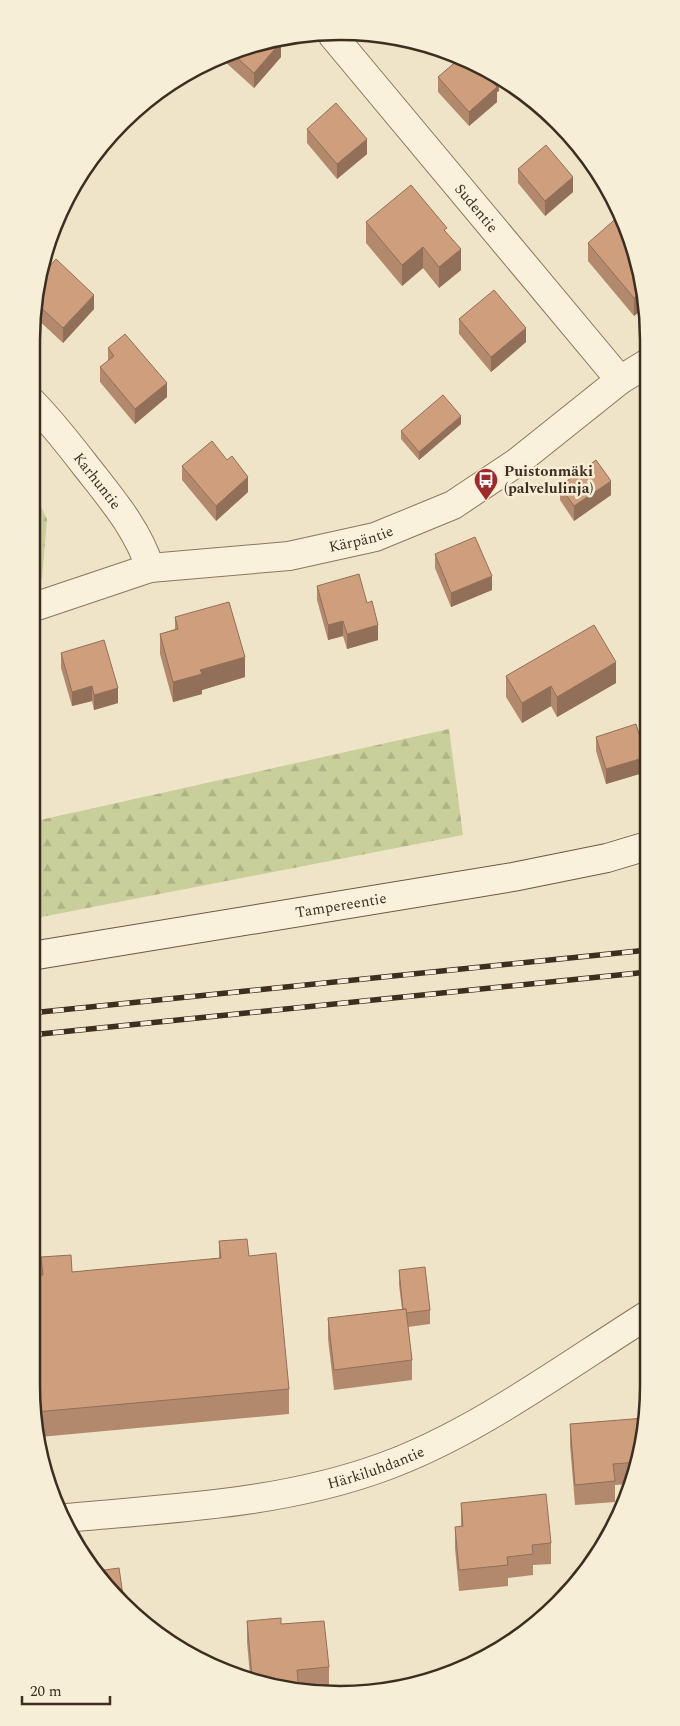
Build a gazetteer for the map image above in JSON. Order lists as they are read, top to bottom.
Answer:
{
  "streets": {
    "street": [
      "Sudentie",
      "Karhuntie",
      "Kärpäntie",
      "Tampereentie",
      "Härkiluhdantie"
    ]
  },
  "crossings": [
    ["Sudentie", "Kärpäntie"],
    ["Karhuntie", "Kärpäntie"]
  ],
  "places": {
    "bus stop": ["Puistonmäki (palvelulinja)"]
  },
  "scale_bar": "20 m"
}
